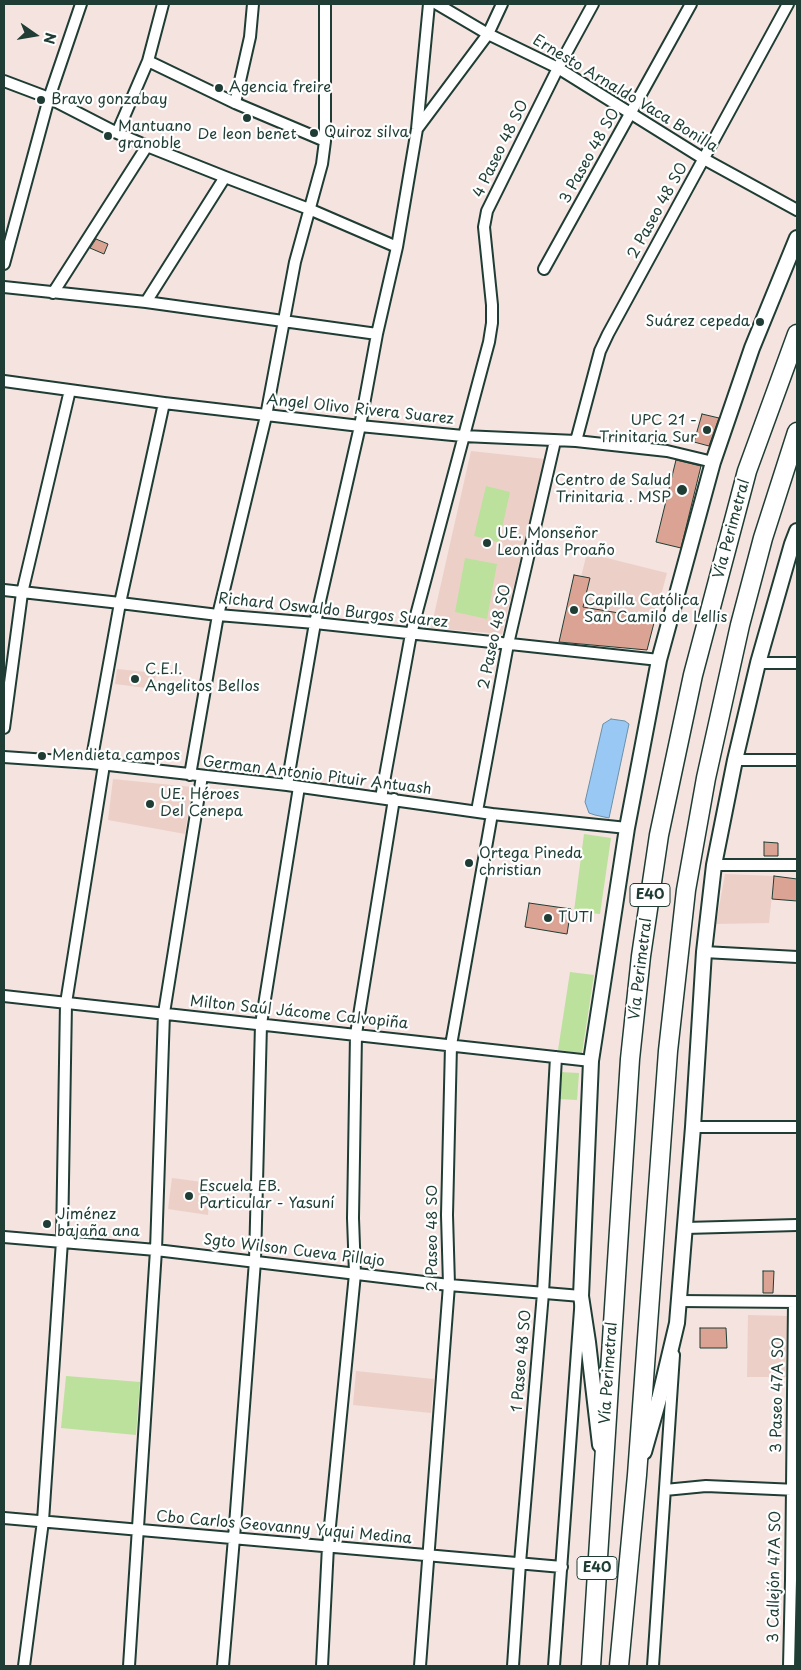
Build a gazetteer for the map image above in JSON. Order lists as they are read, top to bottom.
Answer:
{
  "streets": {
    "highway": ["Vía Perimetral", "E40"],
    "street": [
      "Ernesto Arnaldo Vaca Bonilla",
      "4 Paseo 48 SO",
      "3 Paseo 48 SO",
      "2 Paseo 48 SO",
      "Angel Olivo Rivera Suarez",
      "Richard Oswaldo Burgos Suarez",
      "German Antonio Pituir Antuash",
      "Milton Saúl Jácome Calvopiña",
      "Sgto Wilson Cueva Pillajo",
      "1 Paseo 48 SO",
      "3 Paseo 47A SO",
      "Cbo Carlos Geovanny Yuqui Medina",
      "3 Callejón 47A SO"
    ]
  },
  "crossings": [
    ["Ernesto Arnaldo Vaca Bonilla", "4 Paseo 48 SO"],
    ["Ernesto Arnaldo Vaca Bonilla", "3 Paseo 48 SO"],
    ["Ernesto Arnaldo Vaca Bonilla", "2 Paseo 48 SO"],
    ["4 Paseo 48 SO", "Angel Olivo Rivera Suarez"],
    ["4 Paseo 48 SO", "Richard Oswaldo Burgos Suarez"],
    ["4 Paseo 48 SO", "German Antonio Pituir Antuash"],
    ["2 Paseo 48 SO", "Angel Olivo Rivera Suarez"],
    ["2 Paseo 48 SO", "Richard Oswaldo Burgos Suarez"],
    ["2 Paseo 48 SO", "German Antonio Pituir Antuash"],
    ["2 Paseo 48 SO", "Milton Saúl Jácome Calvopiña"],
    ["2 Paseo 48 SO", "Sgto Wilson Cueva Pillajo"],
    ["2 Paseo 48 SO", "Cbo Carlos Geovanny Yuqui Medina"],
    ["Angel Olivo Rivera Suarez", "Vía Perimetral"],
    ["Vía Perimetral", "Richard Oswaldo Burgos Suarez"],
    ["Vía Perimetral", "German Antonio Pituir Antuash"],
    ["Vía Perimetral", "Milton Saúl Jácome Calvopiña"],
    ["Vía Perimetral", "Sgto Wilson Cueva Pillajo"],
    ["Vía Perimetral", "Cbo Carlos Geovanny Yuqui Medina"],
    ["Milton Saúl Jácome Calvopiña", "1 Paseo 48 SO"],
    ["Sgto Wilson Cueva Pillajo", "1 Paseo 48 SO"],
    ["1 Paseo 48 SO", "Cbo Carlos Geovanny Yuqui Medina"],
    ["3 Paseo 47A SO", "3 Callejón 47A SO"]
  ],
  "places": [
    "Agencia freire",
    "Bravo gonzabay",
    "De leon benet",
    "Quiroz silva",
    "Mantuano granoble",
    "Suárez cepeda",
    "UPC 21 - Trinitaria Sur",
    "Centro de Salud Trinitaria . MSP",
    "UE. Monseñor Leonidas Proaño",
    "Capilla Católica San Camilo de Lellis",
    "C.E.I. Angelitos Bellos",
    "Mendieta campos",
    "UE. Héroes Del Cenepa",
    "Ortega Pineda christian",
    "TUTI",
    "Escuela EB. Particular - Yasuní",
    "Jiménez bajaña ana"
  ],
  "north": "right"
}
